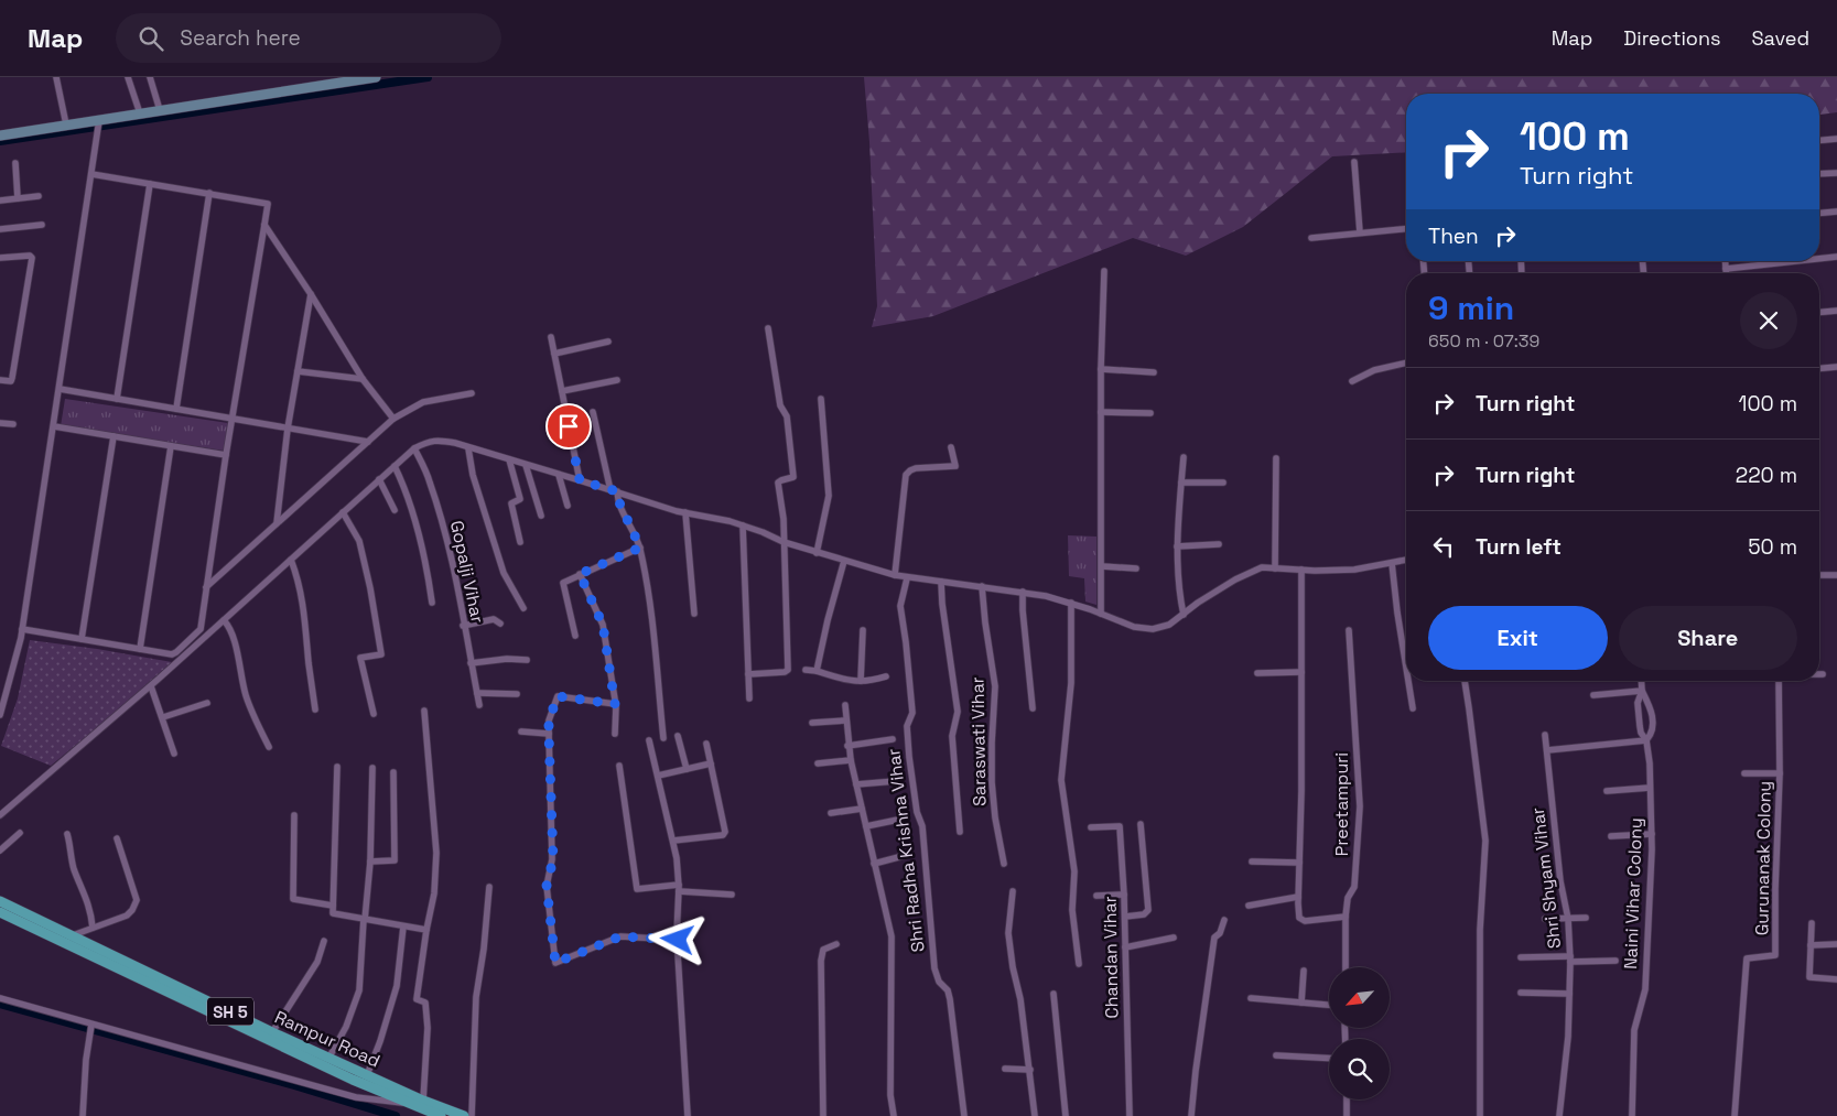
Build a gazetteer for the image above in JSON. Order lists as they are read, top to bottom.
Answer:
{
  "streets": {
    "main road": ["SH 5", "Rampur Road"],
    "street": [
      "Gopalji Vihar",
      "Saraswati Vihar",
      "Preetampuri",
      "Shri Radha Krishna Vihar",
      "Gurunanak Colony",
      "Shri Shyam Vihar",
      "Naini Vihar Colony",
      "Chandan Vihar"
    ]
  },
  "north": "bottom left",
  "page": {
    "header": "Map",
    "search": "Search here",
    "nav": ["Map", "Directions", "Saved"],
    "turn": ["100 m", "Turn right"],
    "then": "Then",
    "heading": ["9 min", "650 m · 07:39"],
    "list": [
      {
        "name": "Turn right",
        "value": "100 m"
      },
      {
        "name": "Turn right",
        "value": "220 m"
      },
      {
        "name": "Turn left",
        "value": "50 m"
      }
    ],
    "buttons": ["Exit", "Share"]
  }
}
